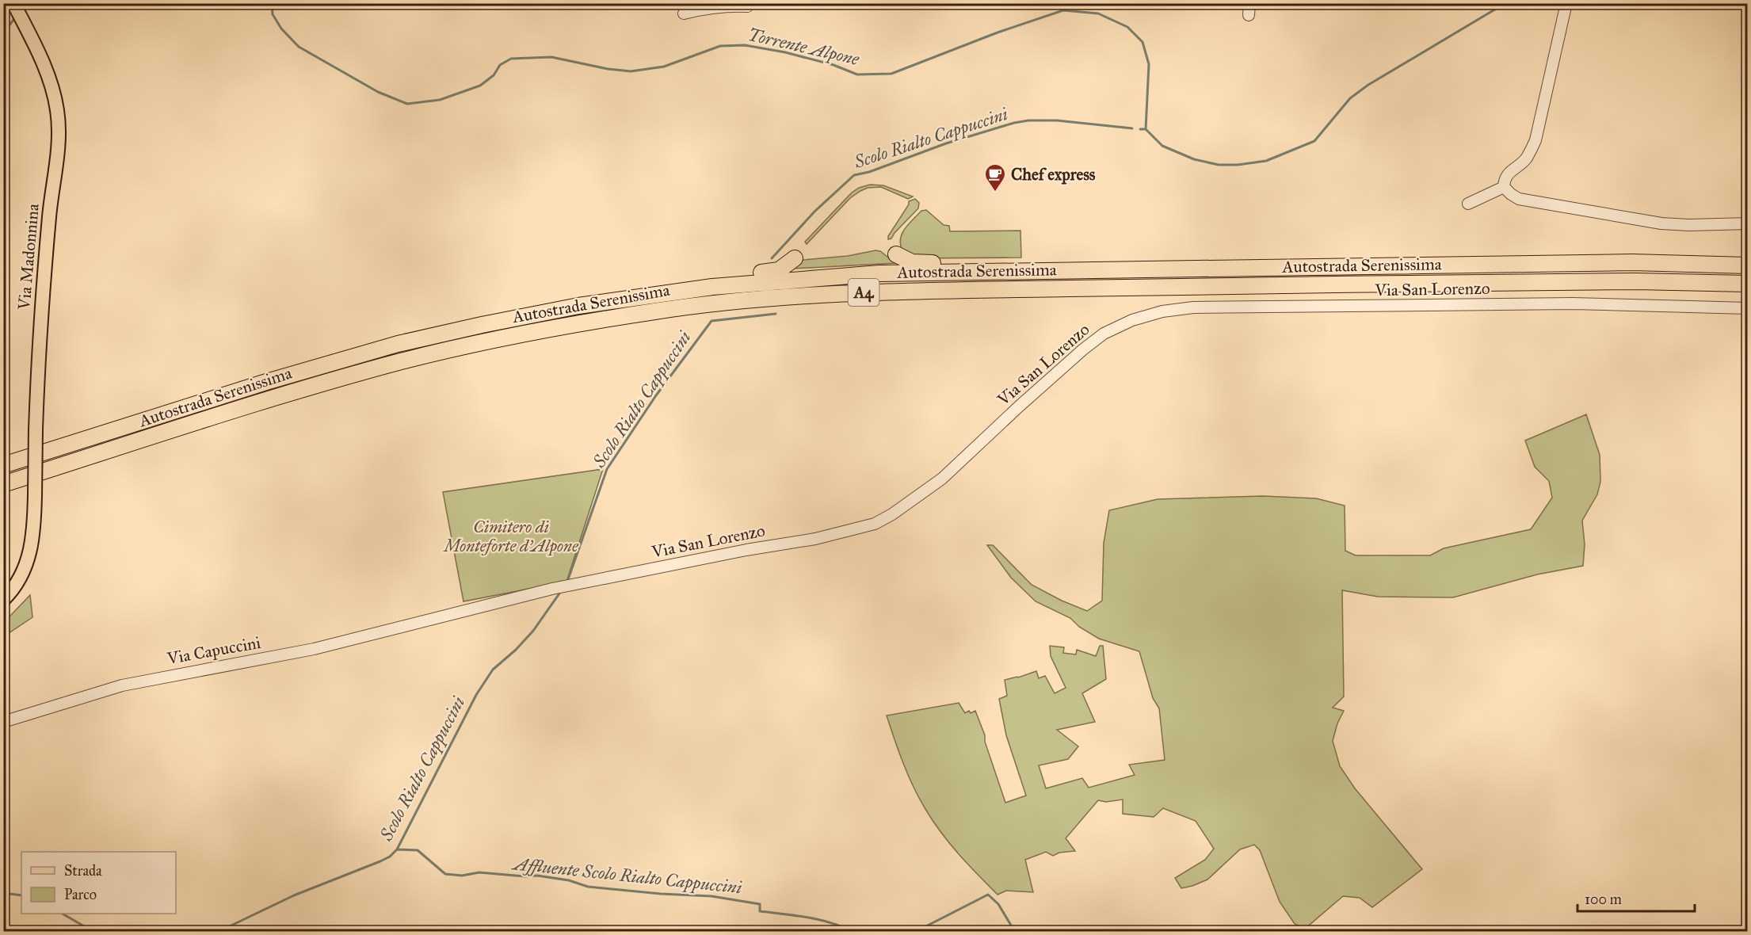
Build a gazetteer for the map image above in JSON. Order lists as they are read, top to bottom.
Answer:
{
  "streets": {
    "highway": ["Autostrada Serenissima", "A4"],
    "main road": ["Via Madonnina"],
    "street": ["Via San Lorenzo", "Via Capuccini"]
  },
  "crossings": [
    ["Via San Lorenzo", "Via Capuccini"]
  ],
  "water": ["Torrente Alpone", "Scolo Rialto Cappuccini", "Affluente Scolo Rialto Cappuccini"],
  "parks": ["Cimitero di Monteforte d'Alpone"],
  "places": {
    "cafe": ["Chef express"]
  },
  "legend": ["Strada", "Parco"],
  "scale_bar": "100 m"
}
